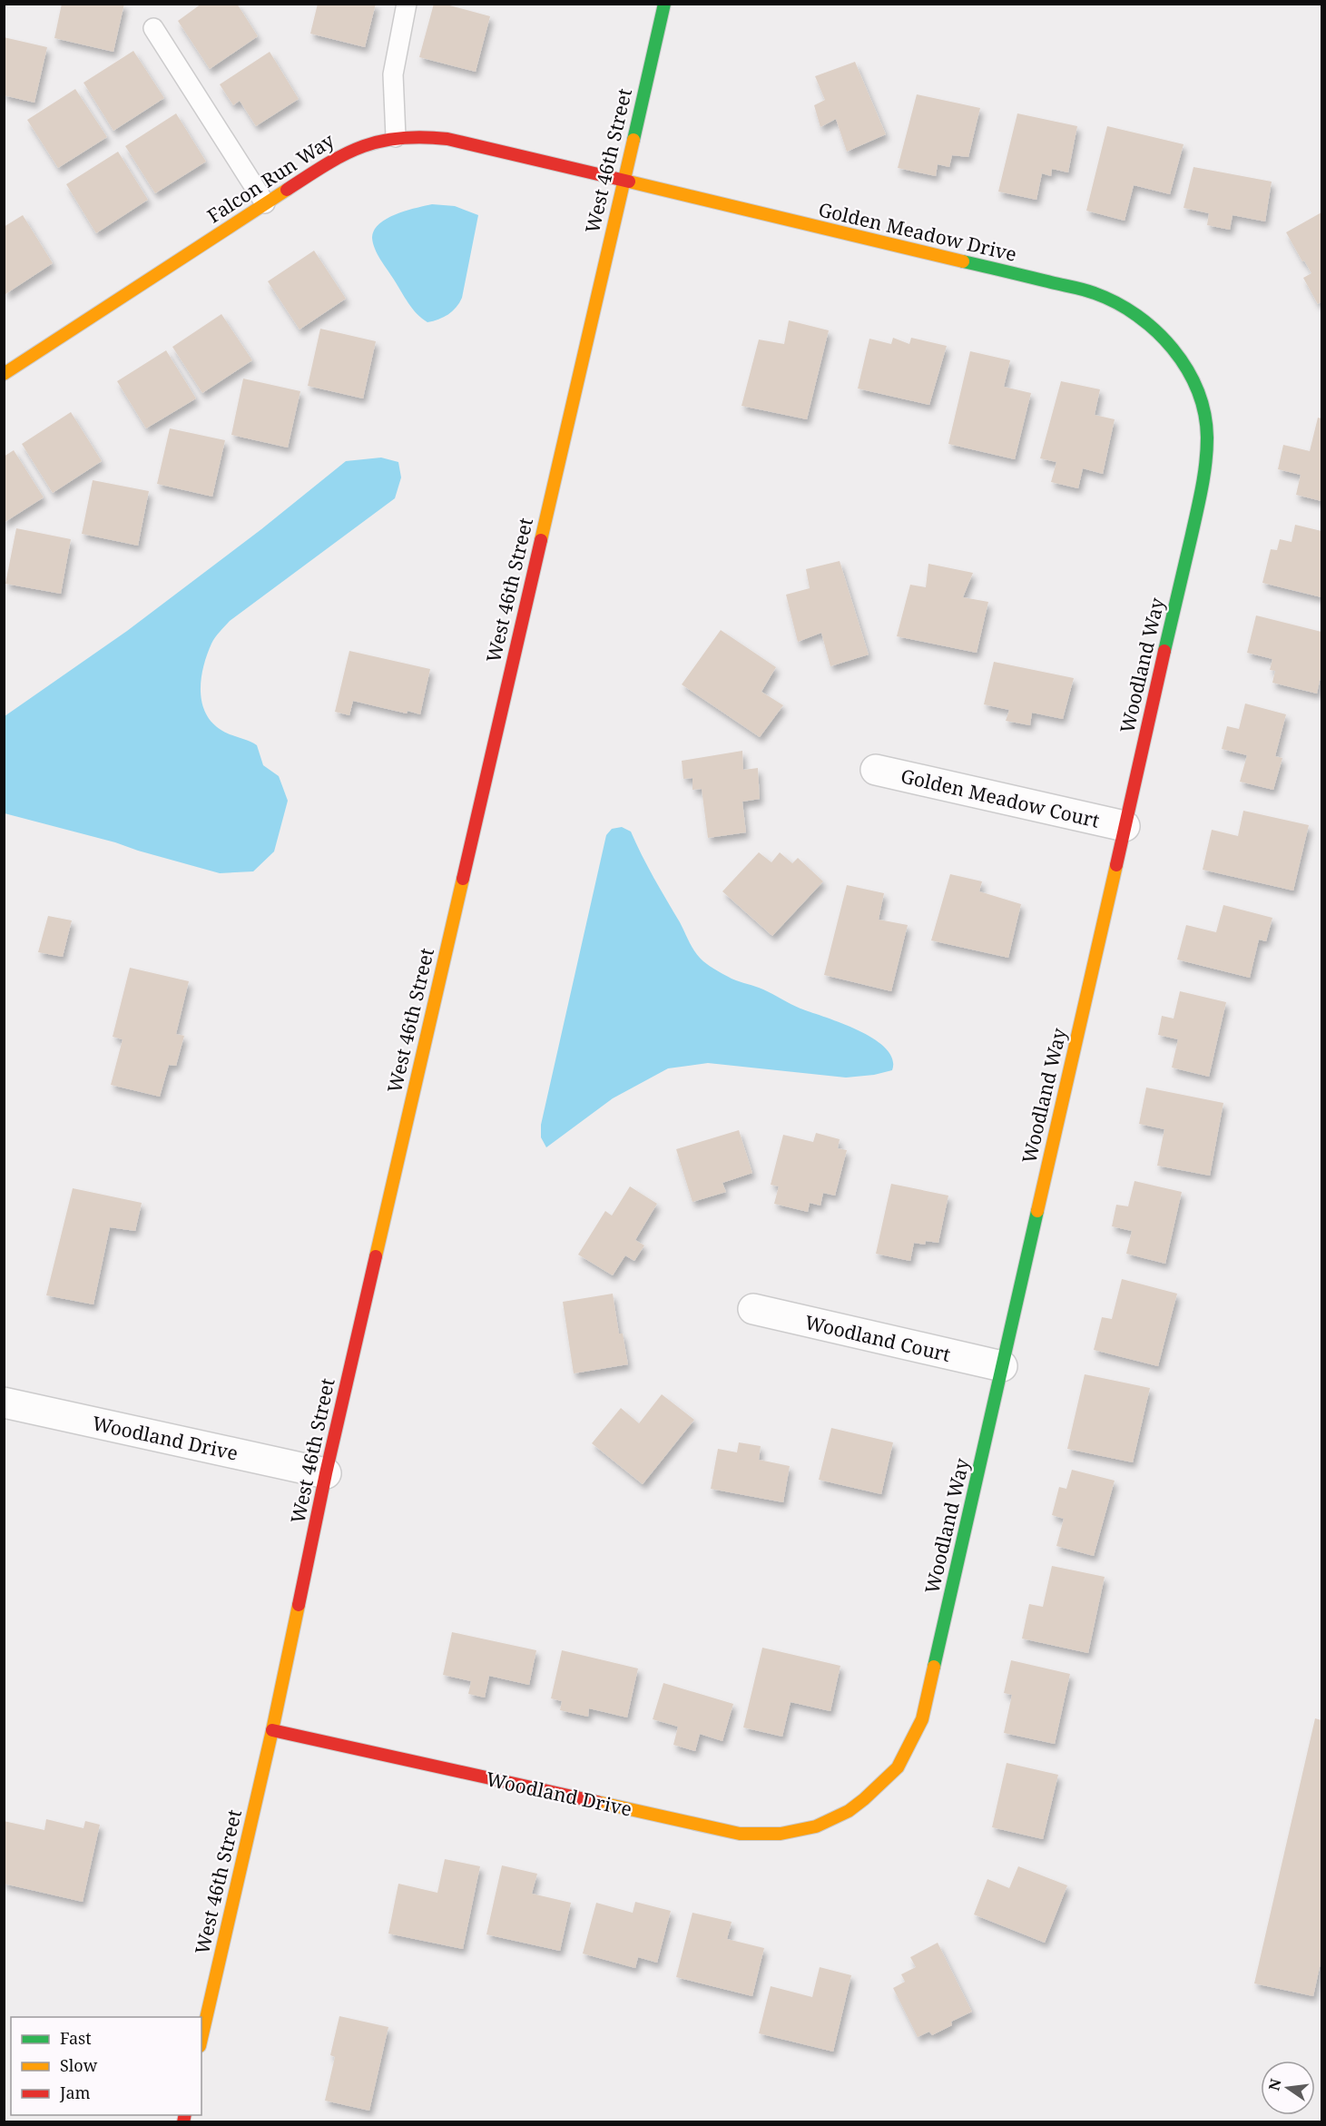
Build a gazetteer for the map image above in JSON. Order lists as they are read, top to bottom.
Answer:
{
  "streets": {
    "street": [
      "West 46th Street",
      "Falcon Run Way",
      "Golden Meadow Drive",
      "Woodland Way",
      "Golden Meadow Court",
      "Woodland Court",
      "Woodland Drive"
    ]
  },
  "crossings": [
    ["West 46th Street", "Falcon Run Way"],
    ["West 46th Street", "Golden Meadow Drive"],
    ["West 46th Street", "Woodland Drive"],
    ["Falcon Run Way", "Golden Meadow Drive"],
    ["Golden Meadow Drive", "Woodland Way"],
    ["Woodland Way", "Golden Meadow Court"],
    ["Woodland Way", "Woodland Court"],
    ["Woodland Way", "Woodland Drive"]
  ],
  "legend": ["Fast", "Slow", "Jam"],
  "north": "left"
}
